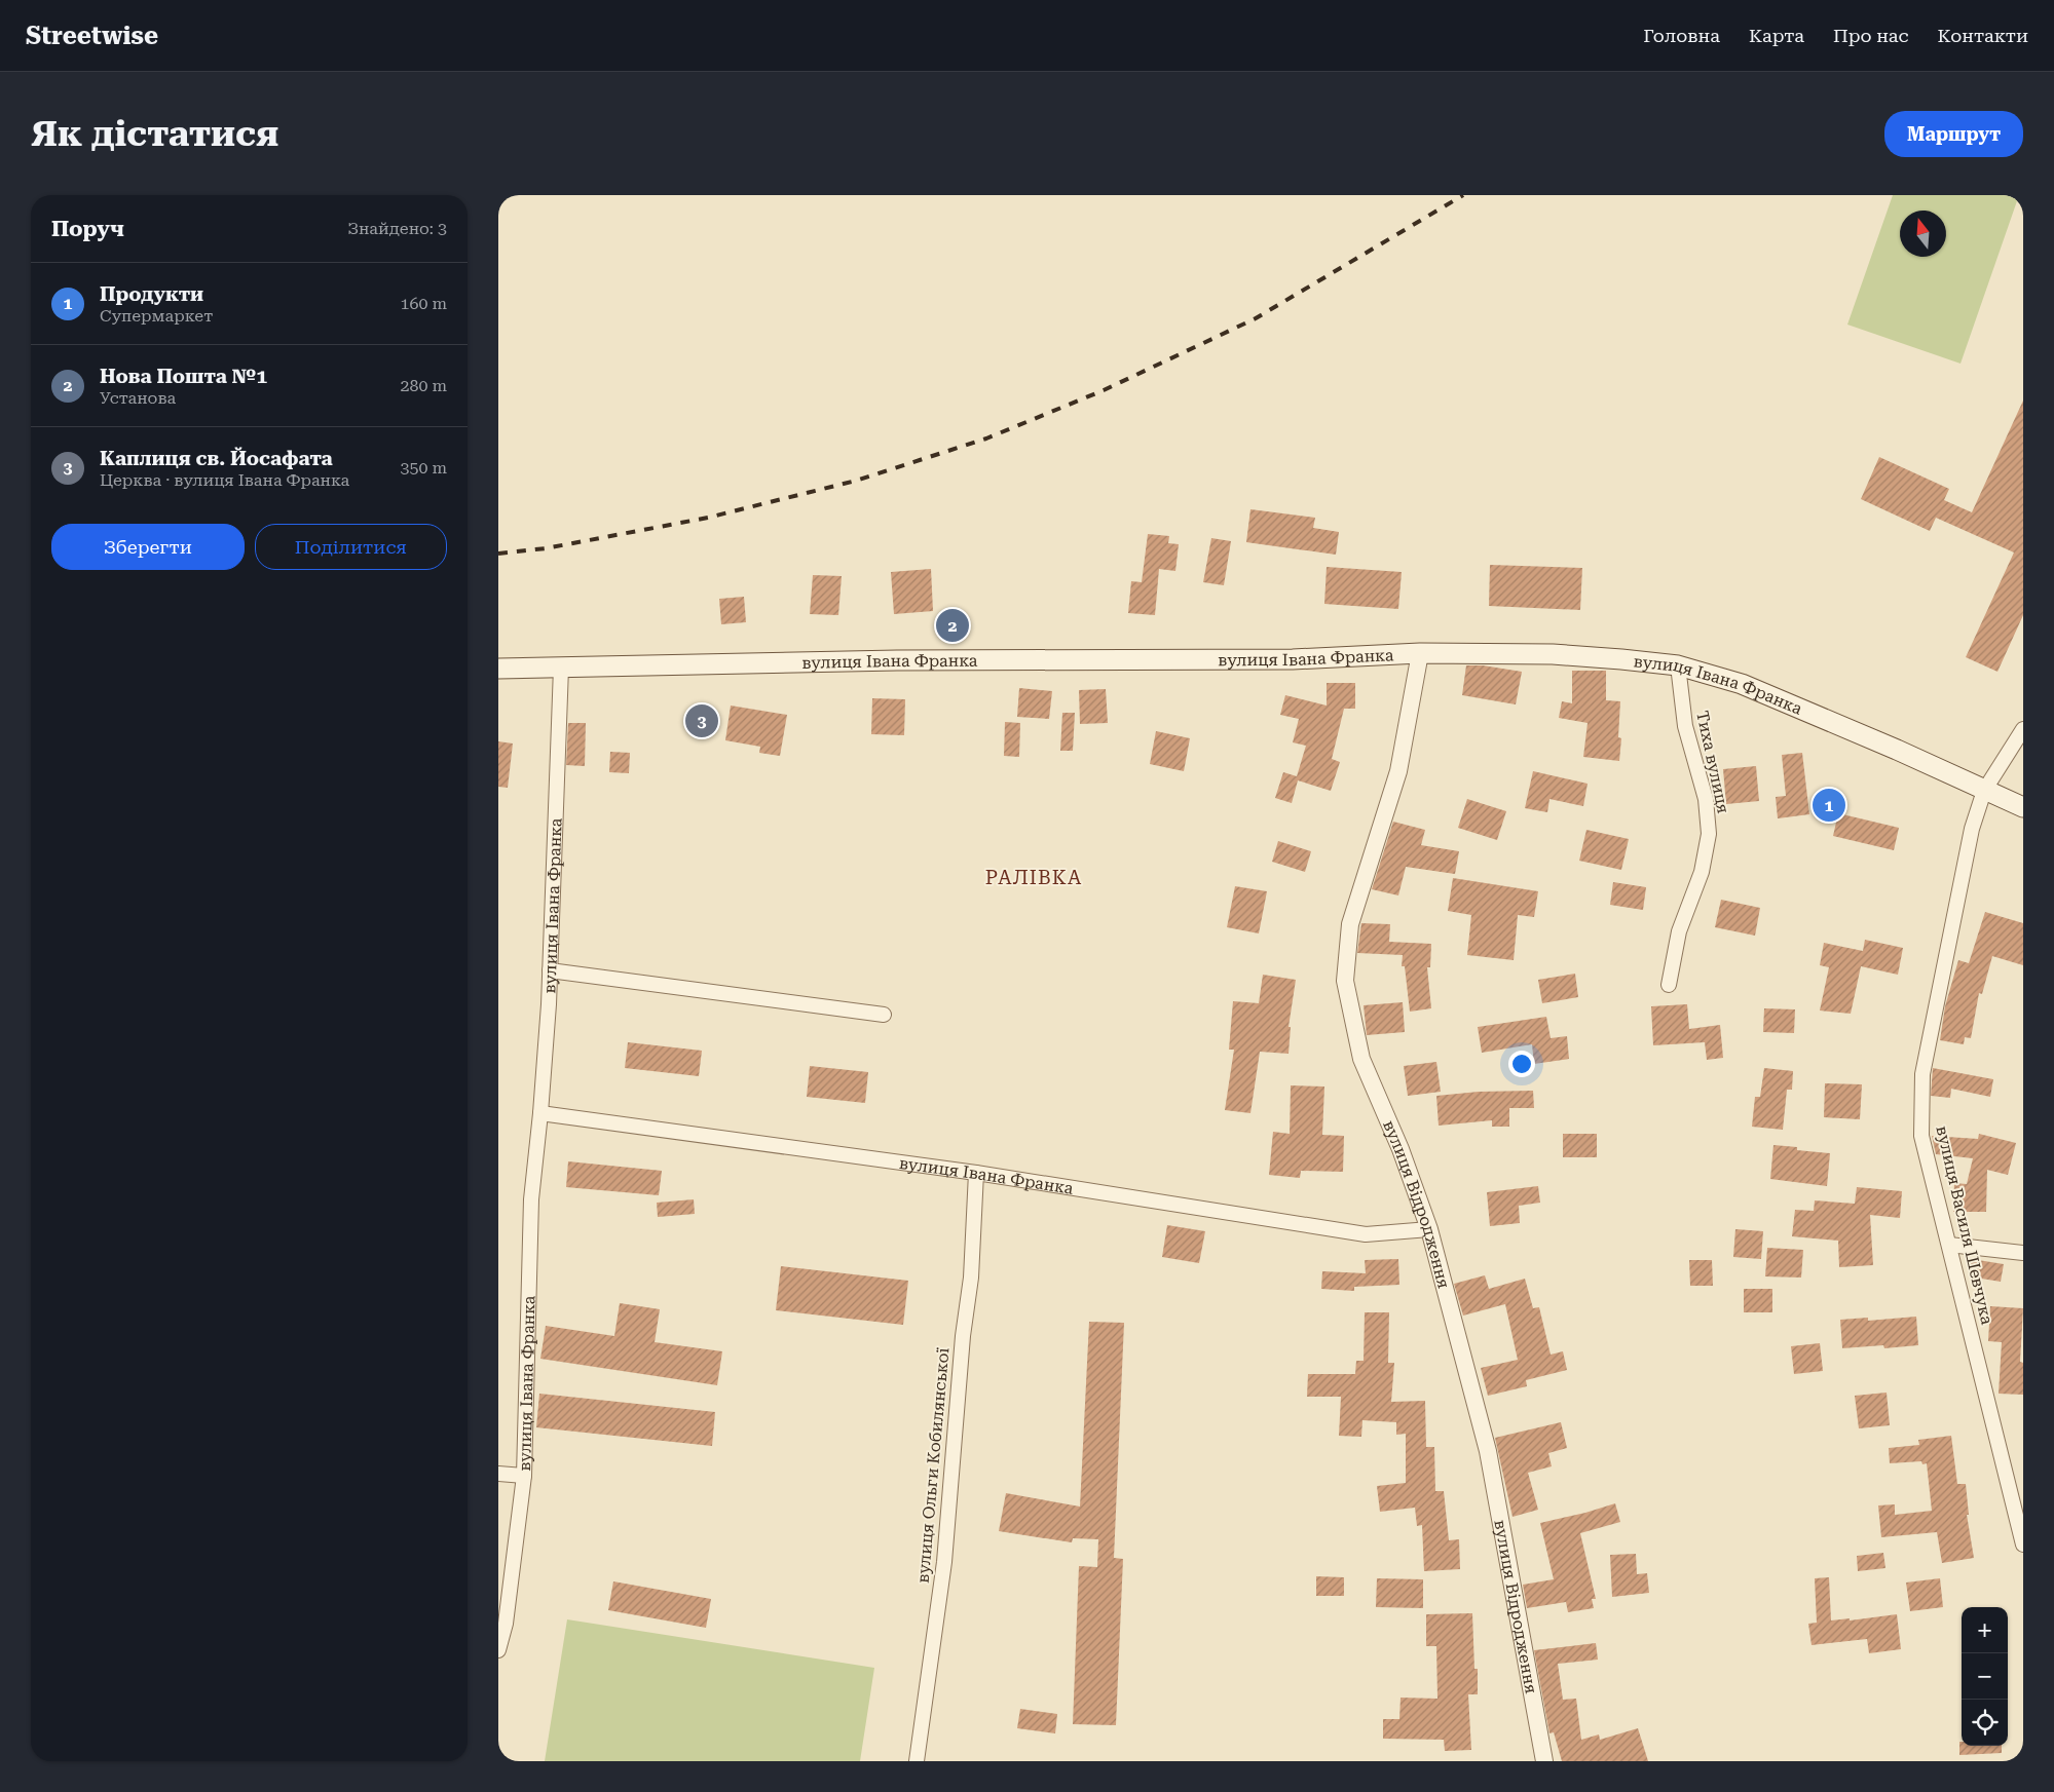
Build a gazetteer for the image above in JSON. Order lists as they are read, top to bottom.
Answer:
{
  "streets": {
    "main road": ["вулиця Івана Франка"],
    "street": [
      "Тиха вулиця",
      "вулиця Відродження",
      "вулиця Василя Шевчука",
      "вулиця Ольги Кобилянської"
    ]
  },
  "crossings": [
    ["вулиця Івана Франка", "Тиха вулиця"],
    ["вулиця Івана Франка", "вулиця Відродження"],
    ["вулиця Івана Франка", "вулиця Василя Шевчука"],
    ["вулиця Івана Франка", "вулиця Ольги Кобилянської"]
  ],
  "districts": ["РАЛІВКА"],
  "north": "top",
  "page": {
    "header": "Streetwise",
    "nav": [
      "Головна",
      "Карта",
      "Про нас",
      "Контакти"
    ],
    "buttons": [
      "Маршрут",
      ["Зберегти", "Поділитися"]
    ],
    "title": "Як дістатися",
    "heading": ["Поруч", "Знайдено: 3"],
    "list": [
      {
        "mark": "1",
        "name": "Продукти",
        "note": "Супермаркет",
        "value": "160 m"
      },
      {
        "mark": "2",
        "name": "Нова Пошта №1",
        "note": "Установа",
        "value": "280 m"
      },
      {
        "mark": "3",
        "name": "Каплиця св. Йосафата",
        "note": "Церква · вулиця Івана Франка",
        "value": "350 m"
      }
    ],
    "pins": ["2", "3", "1"],
    "map_buttons": ["+", "−"]
  }
}
